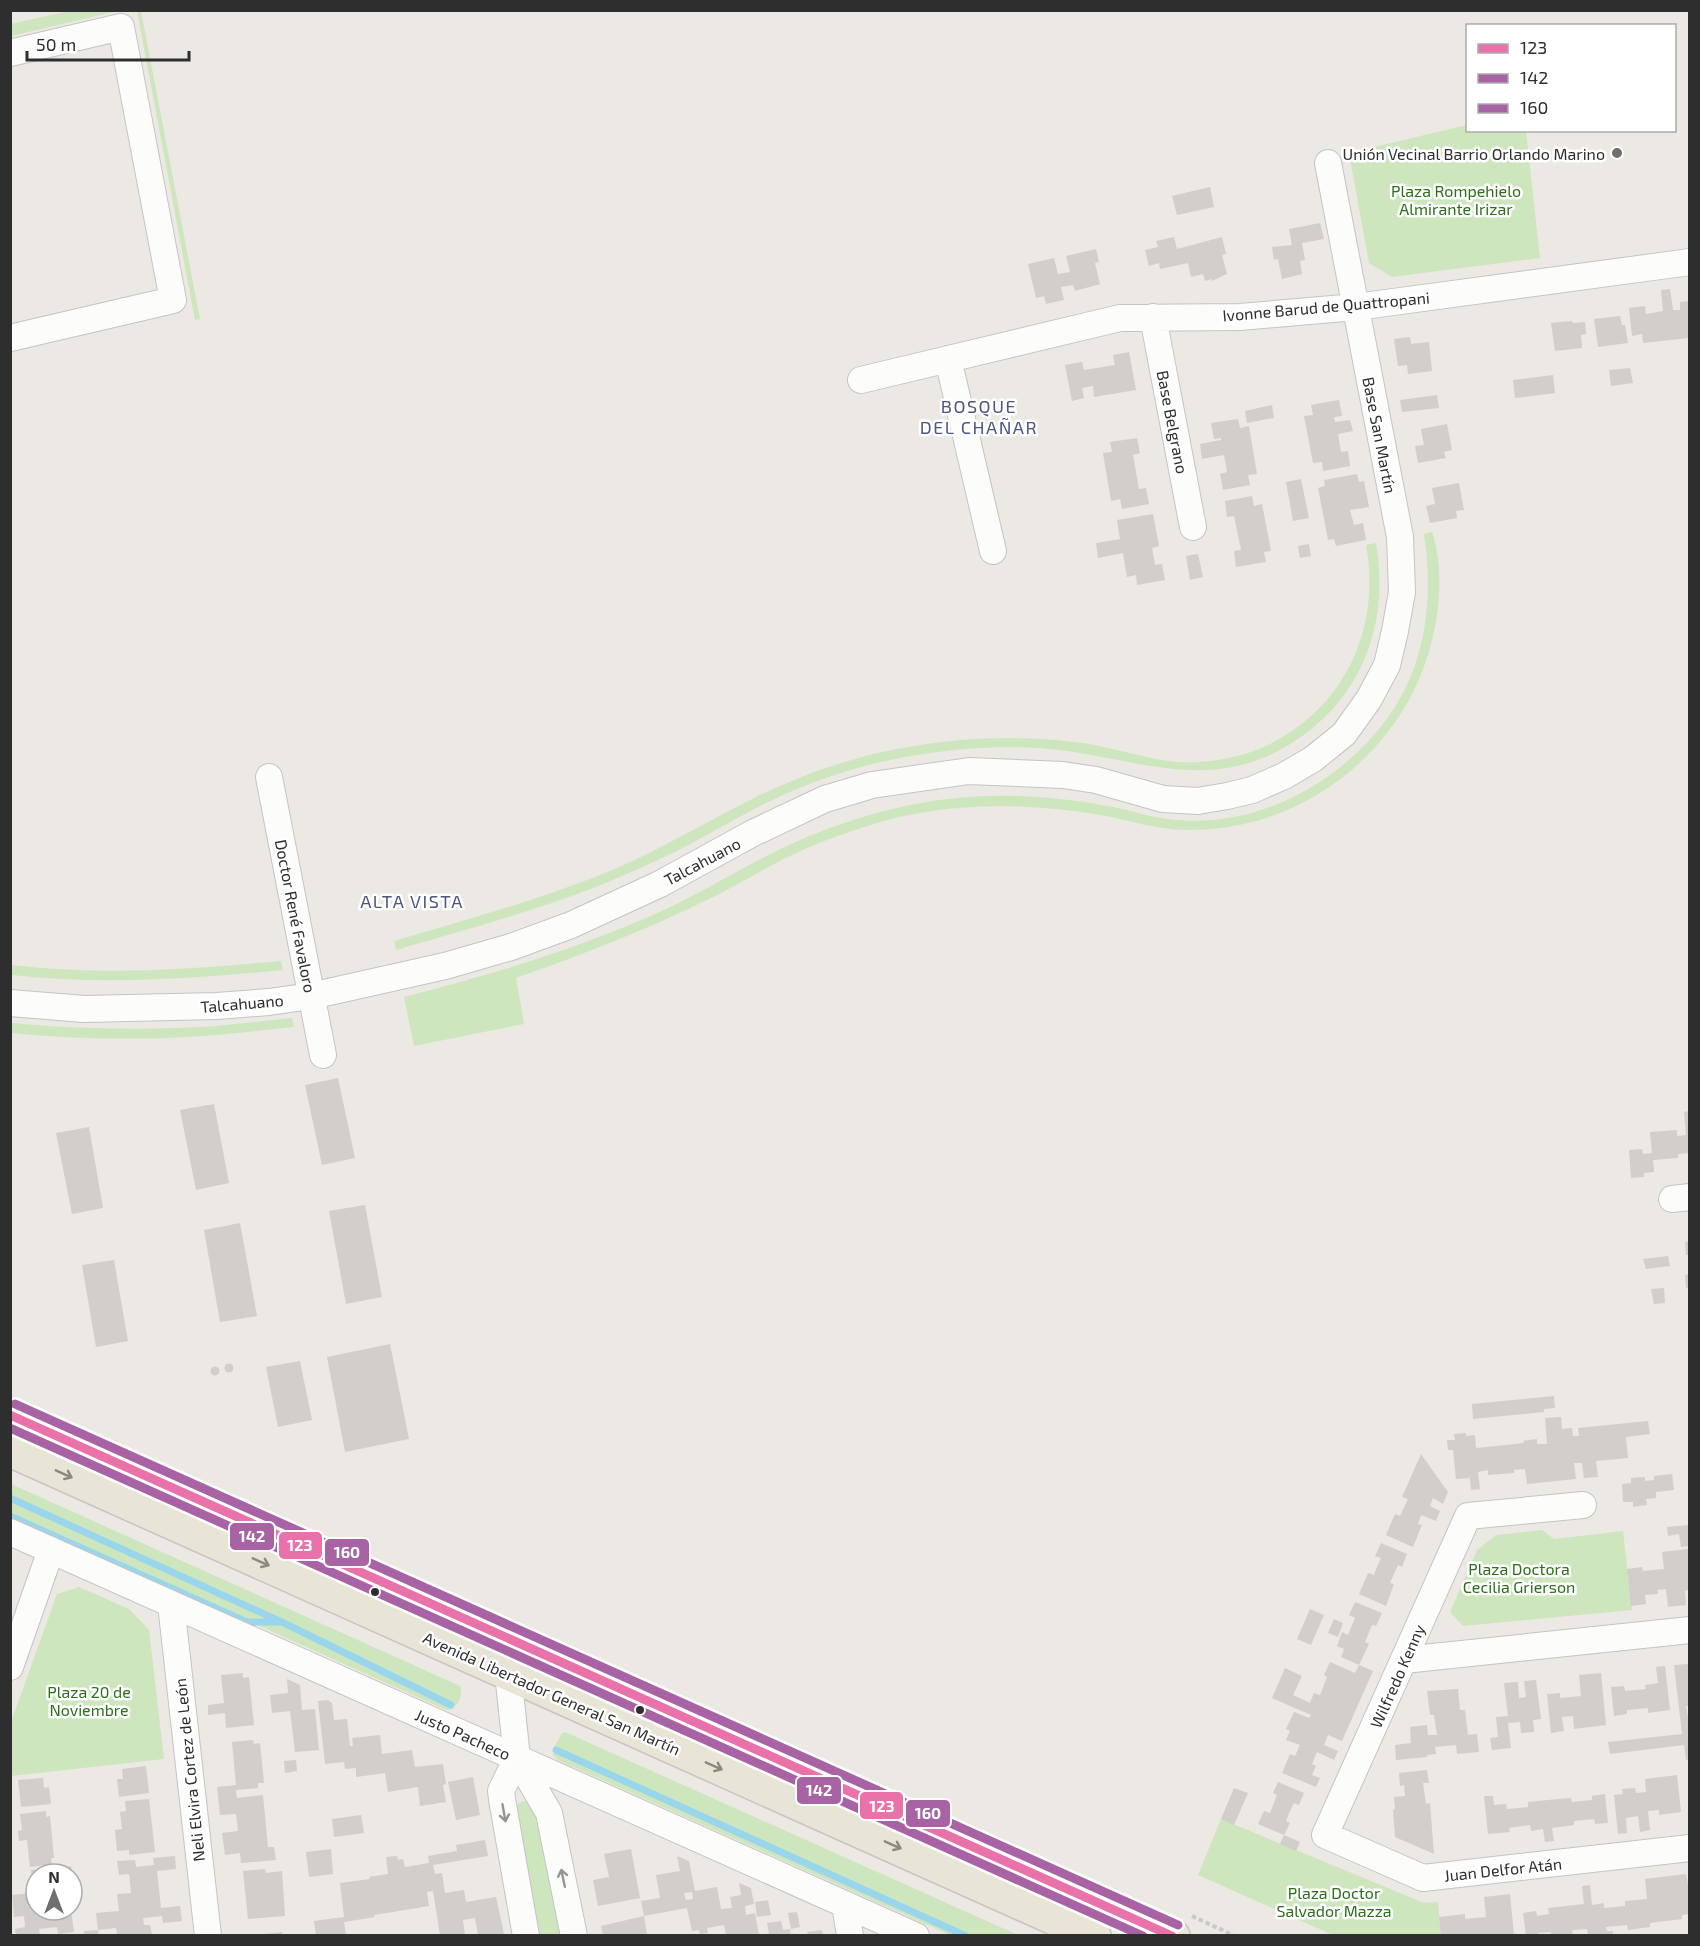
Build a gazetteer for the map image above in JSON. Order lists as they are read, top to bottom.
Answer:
{
  "streets": {
    "main road": ["Avenida Libertador General San Martín"],
    "street": [
      "Ivonne Barud de Quattropani",
      "Base Belgrano",
      "Base San Martín",
      "Talcahuano",
      "Doctor René Favaloro",
      "Wilfredo Kenny",
      "Justo Pacheco",
      "Neli Elvira Cortez de León",
      "Juan Delfor Atán"
    ]
  },
  "crossings": [
    ["Ivonne Barud de Quattropani", "Base Belgrano"],
    ["Ivonne Barud de Quattropani", "Base San Martín"],
    ["Base San Martín", "Talcahuano"],
    ["Talcahuano", "Doctor René Favaloro"],
    ["Wilfredo Kenny", "Juan Delfor Atán"],
    ["Justo Pacheco", "Neli Elvira Cortez de León"]
  ],
  "districts": ["BOSQUE DEL CHAÑAR", "ALTA VISTA"],
  "parks": [
    "Plaza Rompehielo Almirante Irizar",
    "Plaza Doctora Cecilia Grierson",
    "Plaza 20 de Noviembre",
    "Plaza Doctor Salvador Mazza"
  ],
  "places": ["Unión Vecinal Barrio Orlando Marino"],
  "lines": ["transit line 160", "transit line 123", "transit line 142"],
  "legend": ["123", "142", "160"],
  "scale_bar": "50 m",
  "north": "top"
}
